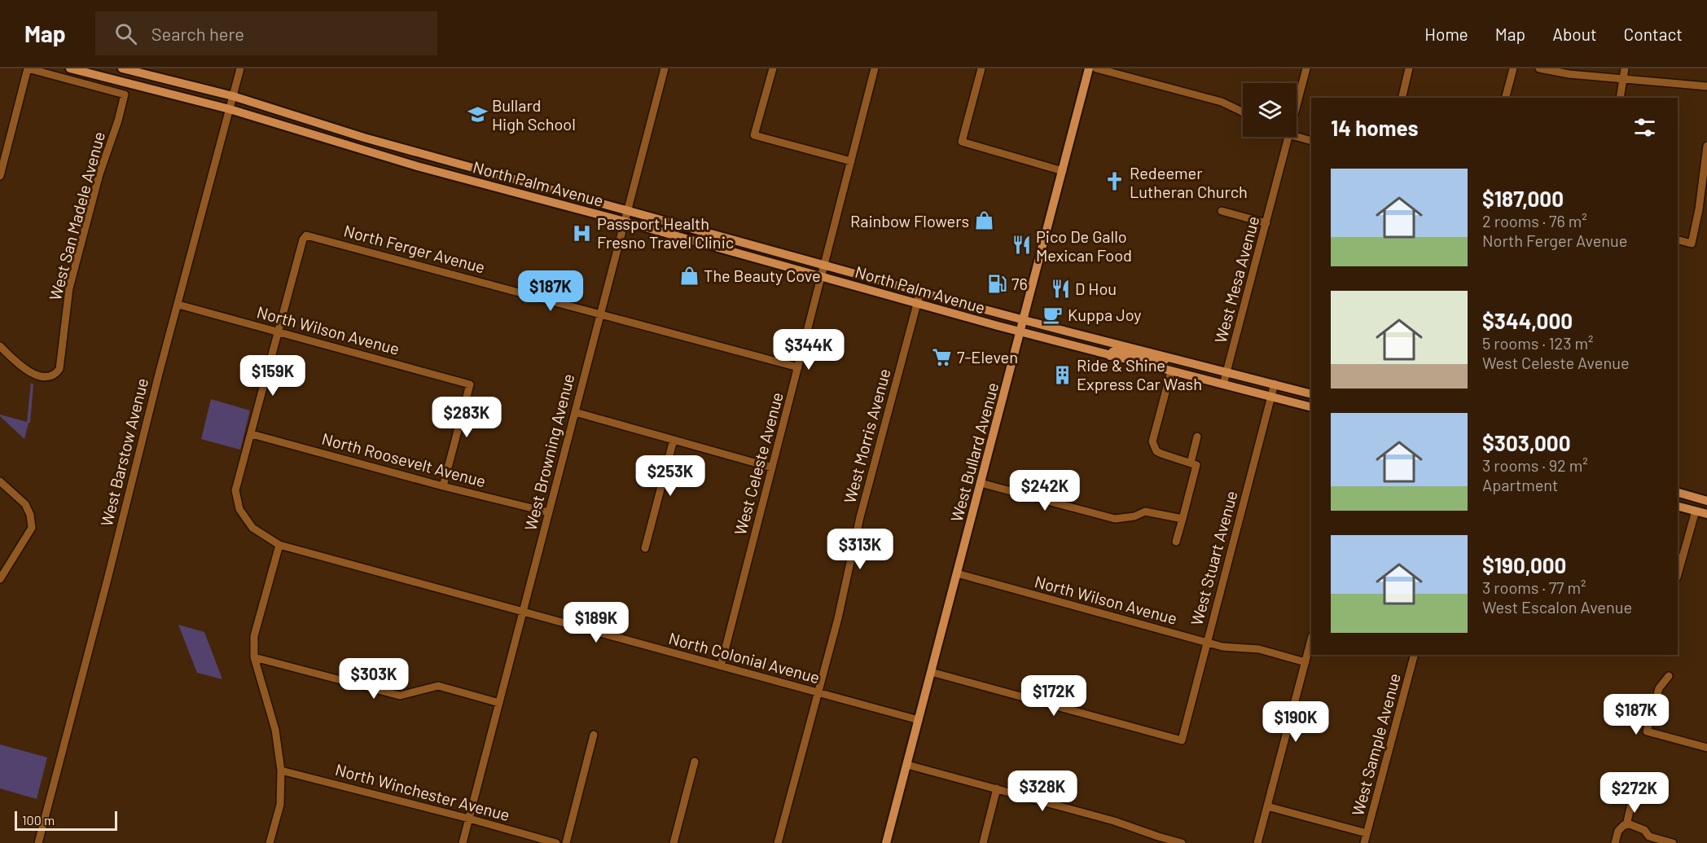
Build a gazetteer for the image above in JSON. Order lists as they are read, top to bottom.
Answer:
{
  "streets": {
    "main road": ["North Palm Avenue", "West Bullard Avenue"],
    "street": [
      "West San Madele Avenue",
      "North Ferger Avenue",
      "West Mesa Avenue",
      "North Wilson Avenue",
      "West Morris Avenue",
      "West Barstow Avenue",
      "West Browning Avenue",
      "North Roosevelt Avenue",
      "West Celeste Avenue",
      "West Stuart Avenue",
      "North Colonial Avenue",
      "West Sample Avenue",
      "North Winchester Avenue"
    ]
  },
  "crossings": [
    ["North Palm Avenue", "West Mesa Avenue"],
    ["North Palm Avenue", "West Morris Avenue"],
    ["North Palm Avenue", "West Barstow Avenue"],
    ["North Palm Avenue", "West Browning Avenue"],
    ["North Palm Avenue", "West Bullard Avenue"],
    ["North Palm Avenue", "West Celeste Avenue"],
    ["North Palm Avenue", "West Stuart Avenue"],
    ["North Ferger Avenue", "West Browning Avenue"],
    ["North Ferger Avenue", "West Celeste Avenue"],
    ["North Ferger Avenue", "North Colonial Avenue"],
    ["North Wilson Avenue", "West Barstow Avenue"],
    ["North Wilson Avenue", "West Bullard Avenue"],
    ["North Wilson Avenue", "North Roosevelt Avenue"],
    ["North Wilson Avenue", "West Stuart Avenue"],
    ["North Wilson Avenue", "North Colonial Avenue"],
    ["West Morris Avenue", "North Colonial Avenue"],
    ["West Browning Avenue", "North Roosevelt Avenue"],
    ["West Browning Avenue", "North Colonial Avenue"],
    ["West Browning Avenue", "North Winchester Avenue"],
    ["West Bullard Avenue", "West Stuart Avenue"],
    ["West Bullard Avenue", "North Colonial Avenue"],
    ["North Roosevelt Avenue", "North Colonial Avenue"],
    ["West Celeste Avenue", "North Colonial Avenue"]
  ],
  "places": {
    "school or university": ["Bullard High School"],
    "church": ["Redeemer Lutheran Church"],
    "shop": ["Rainbow Flowers", "The Beauty Cove"],
    "hospital": ["Passport Health Fresno Travel Clinic"],
    "restaurant": ["Pico De Gallo Mexican Food", "D Hou"],
    "fuel station": ["76"],
    "cafe": ["Kuppa Joy"],
    "supermarket": ["7-Eleven"],
    "building": ["Ride & Shine Express Car Wash"]
  },
  "scale_bar": "100 m",
  "page": {
    "header": "Map",
    "search": "Search here",
    "nav": [
      "Home",
      "Map",
      "About",
      "Contact"
    ],
    "heading": "14 homes",
    "list": [
      {
        "name": "$187,000",
        "note": "2 rooms · 76 m² · North Ferger Avenue"
      },
      {
        "name": "$344,000",
        "note": "5 rooms · 123 m² · West Celeste Avenue"
      },
      {
        "name": "$303,000",
        "note": "3 rooms · 92 m² · Apartment"
      },
      {
        "name": "$190,000",
        "note": "3 rooms · 77 m² · West Escalon Avenue"
      }
    ],
    "price": [
      "$187K",
      "$344K",
      "$159K",
      "$283K",
      "$253K",
      "$242K",
      "$313K",
      "$189K",
      "$303K",
      "$172K",
      "$187K",
      "$190K",
      "$328K",
      "$272K"
    ],
    "scale": "100 m"
  }
}
